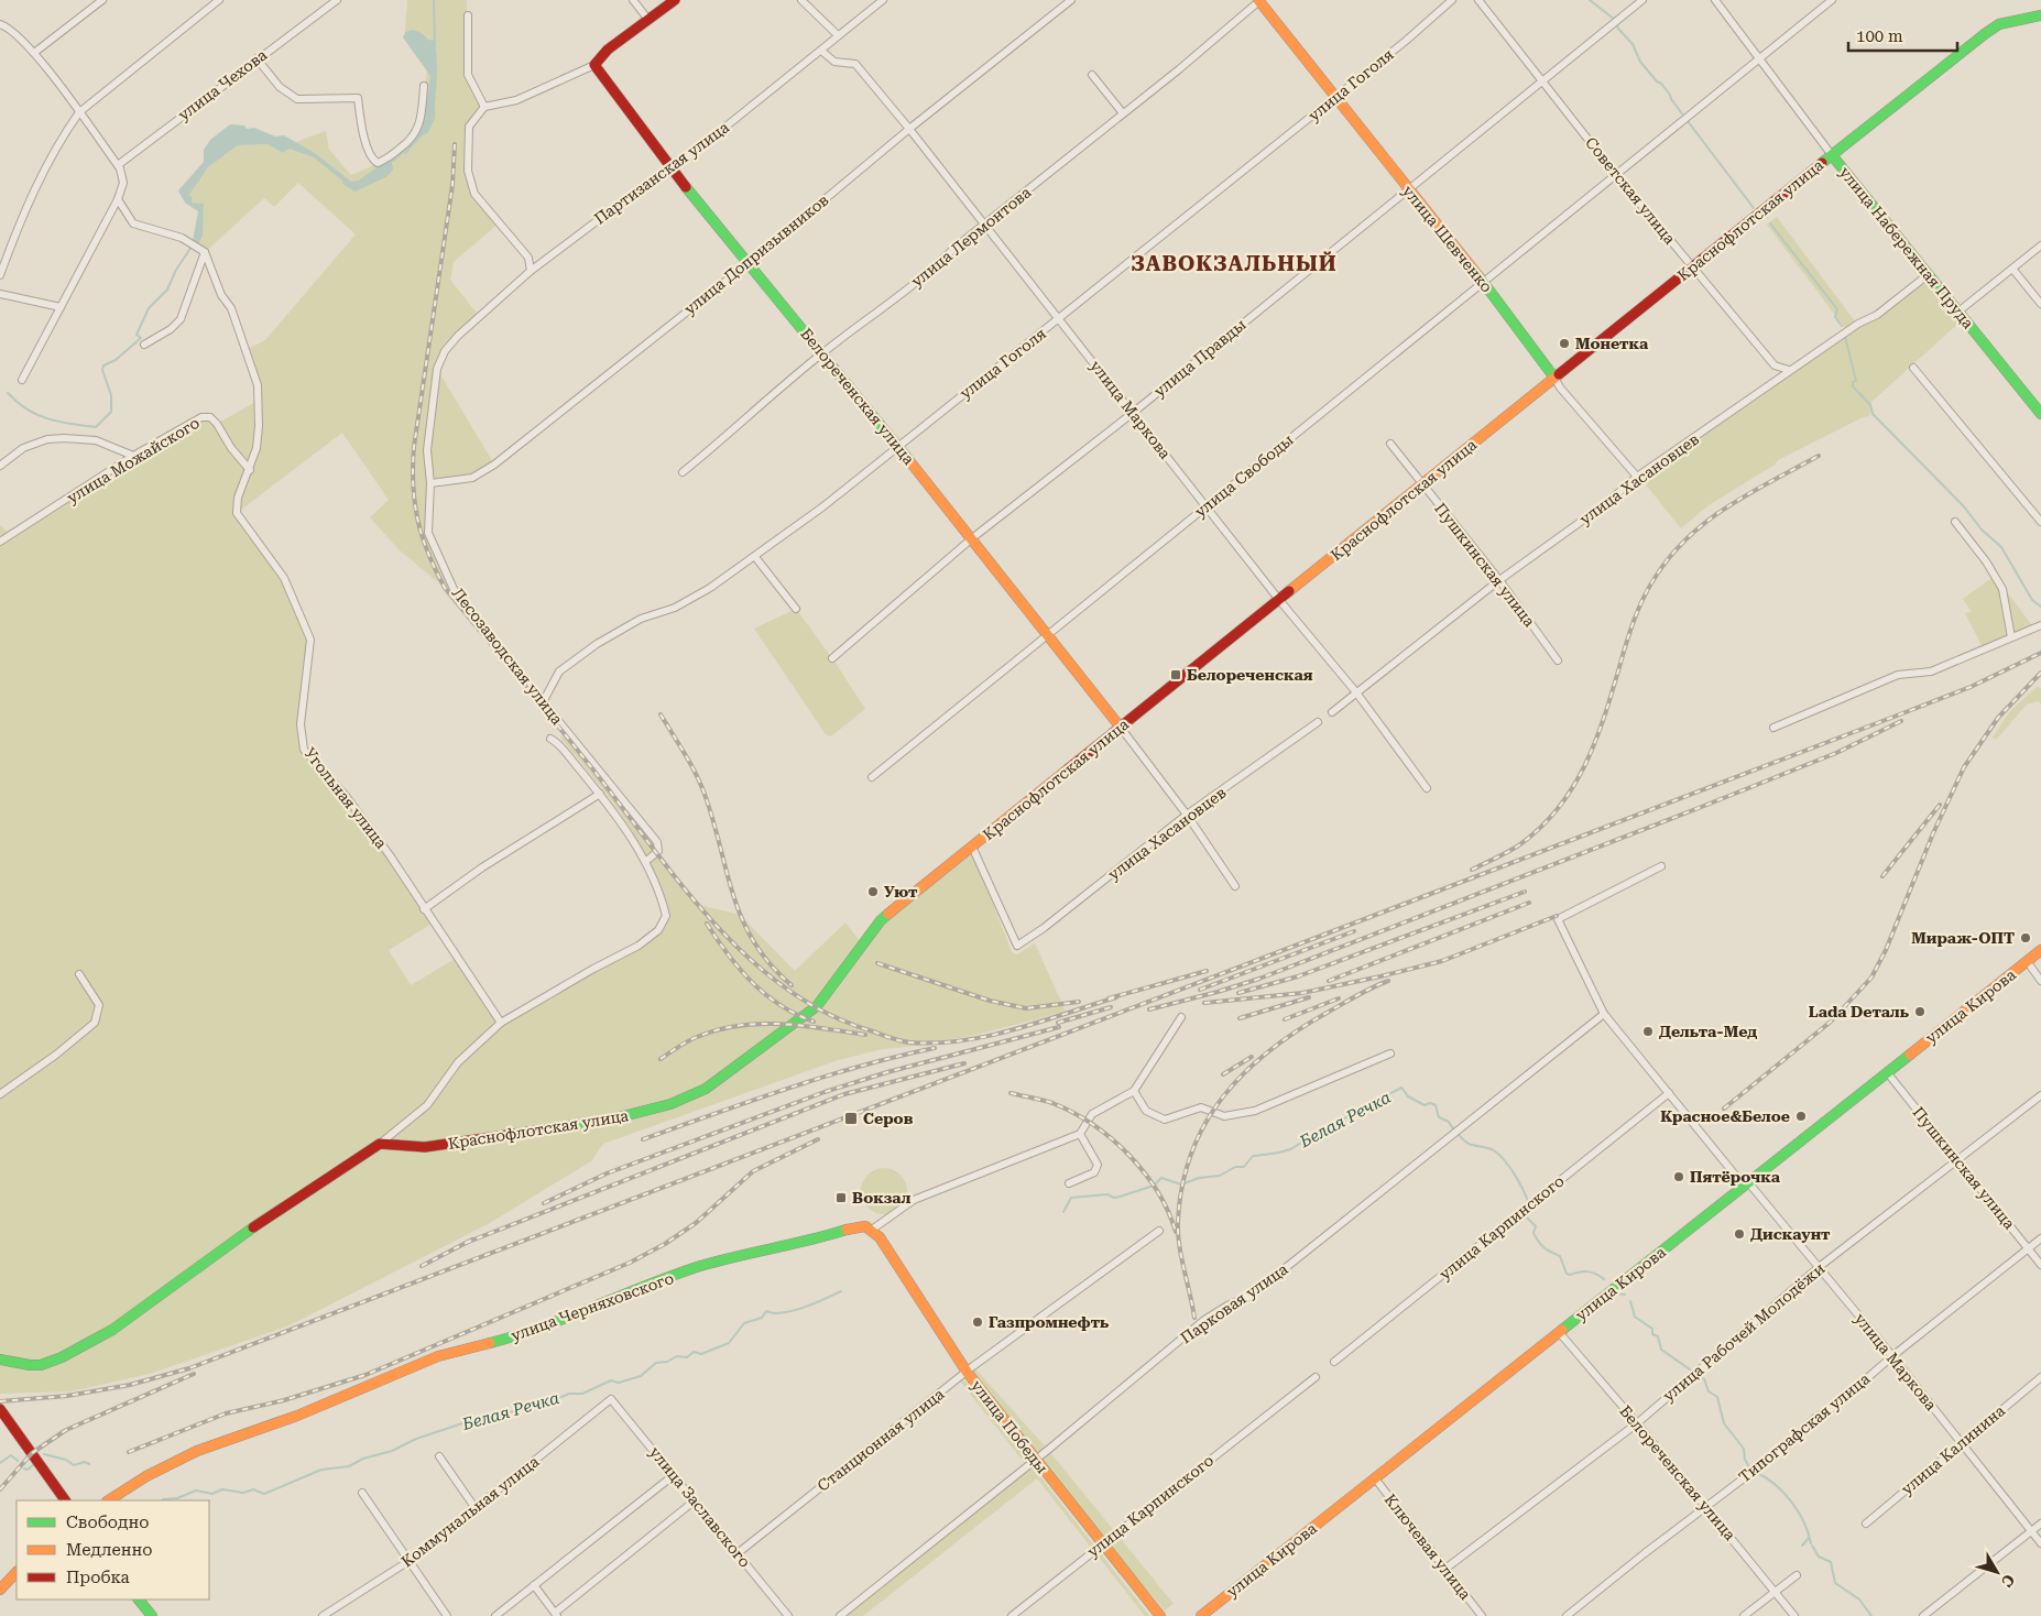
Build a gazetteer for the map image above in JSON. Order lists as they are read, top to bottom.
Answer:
{
  "streets": {
    "street": [
      "улица Чехова",
      "улица Гоголя",
      "Партизанская улица",
      "Советская улица",
      "Краснофлотская улица",
      "улица Лермонтова",
      "улица Шевченко",
      "улица Набережная Пруда",
      "улица Допризывников",
      "улица Правды",
      "Белореченская улица",
      "улица Маркова",
      "улица Можайского",
      "улица Свободы",
      "улица Хасановцев",
      "Пушкинская улица",
      "Лесозаводская улица",
      "Угольная улица",
      "улица Кирова",
      "улица Карпинского",
      "Парковая улица",
      "улица Черняховского",
      "улица Рабочей Молодёжи",
      "улица Победы",
      "Типографская улица",
      "Станционная улица",
      "улица Калинина",
      "улица Заславского",
      "Коммунальная улица",
      "Ключевая улица"
    ]
  },
  "crossings": [
    ["улица Гоголя", "улица Шевченко"],
    ["улица Гоголя", "Белореченская улица"],
    ["улица Гоголя", "улица Маркова"],
    ["улица Гоголя", "Лесозаводская улица"],
    ["Партизанская улица", "Белореченская улица"],
    ["Партизанская улица", "улица Маркова"],
    ["Партизанская улица", "Лесозаводская улица"],
    ["Советская улица", "Краснофлотская улица"],
    ["Советская улица", "улица Правды"],
    ["Советская улица", "улица Свободы"],
    ["Советская улица", "улица Хасановцев"],
    ["Краснофлотская улица", "улица Шевченко"],
    ["Краснофлотская улица", "улица Набережная Пруда"],
    ["Краснофлотская улица", "Белореченская улица"],
    ["Краснофлотская улица", "улица Маркова"],
    ["Краснофлотская улица", "улица Хасановцев"],
    ["Краснофлотская улица", "Пушкинская улица"],
    ["улица Лермонтова", "улица Шевченко"],
    ["улица Лермонтова", "Белореченская улица"],
    ["улица Лермонтова", "улица Маркова"],
    ["улица Шевченко", "улица Правды"],
    ["улица Шевченко", "улица Свободы"],
    ["улица Шевченко", "улица Хасановцев"],
    ["улица Набережная Пруда", "улица Свободы"],
    ["улица Набережная Пруда", "улица Хасановцев"],
    ["улица Допризывников", "Белореченская улица"],
    ["улица Допризывников", "улица Маркова"],
    ["улица Допризывников", "Лесозаводская улица"],
    ["улица Правды", "Белореченская улица"],
    ["улица Правды", "улица Маркова"],
    ["Белореченская улица", "улица Свободы"],
    ["Белореченская улица", "улица Кирова"],
    ["Белореченская улица", "улица Рабочей Молодёжи"],
    ["Белореченская улица", "Типографская улица"],
    ["улица Маркова", "улица Свободы"],
    ["улица Маркова", "улица Хасановцев"],
    ["улица Маркова", "улица Кирова"],
    ["улица Маркова", "улица Карпинского"],
    ["улица Маркова", "Парковая улица"],
    ["улица Маркова", "улица Рабочей Молодёжи"],
    ["улица Маркова", "Типографская улица"],
    ["улица Маркова", "улица Калинина"],
    ["улица Можайского", "Угольная улица"],
    ["улица Хасановцев", "Пушкинская улица"],
    ["Пушкинская улица", "улица Кирова"],
    ["Пушкинская улица", "улица Рабочей Молодёжи"],
    ["Пушкинская улица", "Типографская улица"],
    ["улица Кирова", "Ключевая улица"],
    ["улица Карпинского", "улица Победы"],
    ["Парковая улица", "улица Победы"],
    ["улица Черняховского", "улица Победы"],
    ["улица Рабочей Молодёжи", "Ключевая улица"],
    ["улица Победы", "Станционная улица"],
    ["Станционная улица", "улица Заславского"],
    ["улица Заславского", "Коммунальная улица"]
  ],
  "districts": ["ЗАВОКЗАЛЬНЫЙ"],
  "water": ["Белая Речка"],
  "places": {
    "other": [
      "Монетка",
      "Уют",
      "Мираж-ОПТ",
      "Lada Dеталь",
      "Дельта-Мед",
      "Красное&Белое",
      "Пятёрочка",
      "Дискаунт",
      "Газпромнефть"
    ],
    "transit": ["Белореченская", "Серов", "Вокзал"]
  },
  "legend": ["Свободно", "Медленно", "Пробка"],
  "scale_bar": "100 m",
  "north": "bottom right"
}
